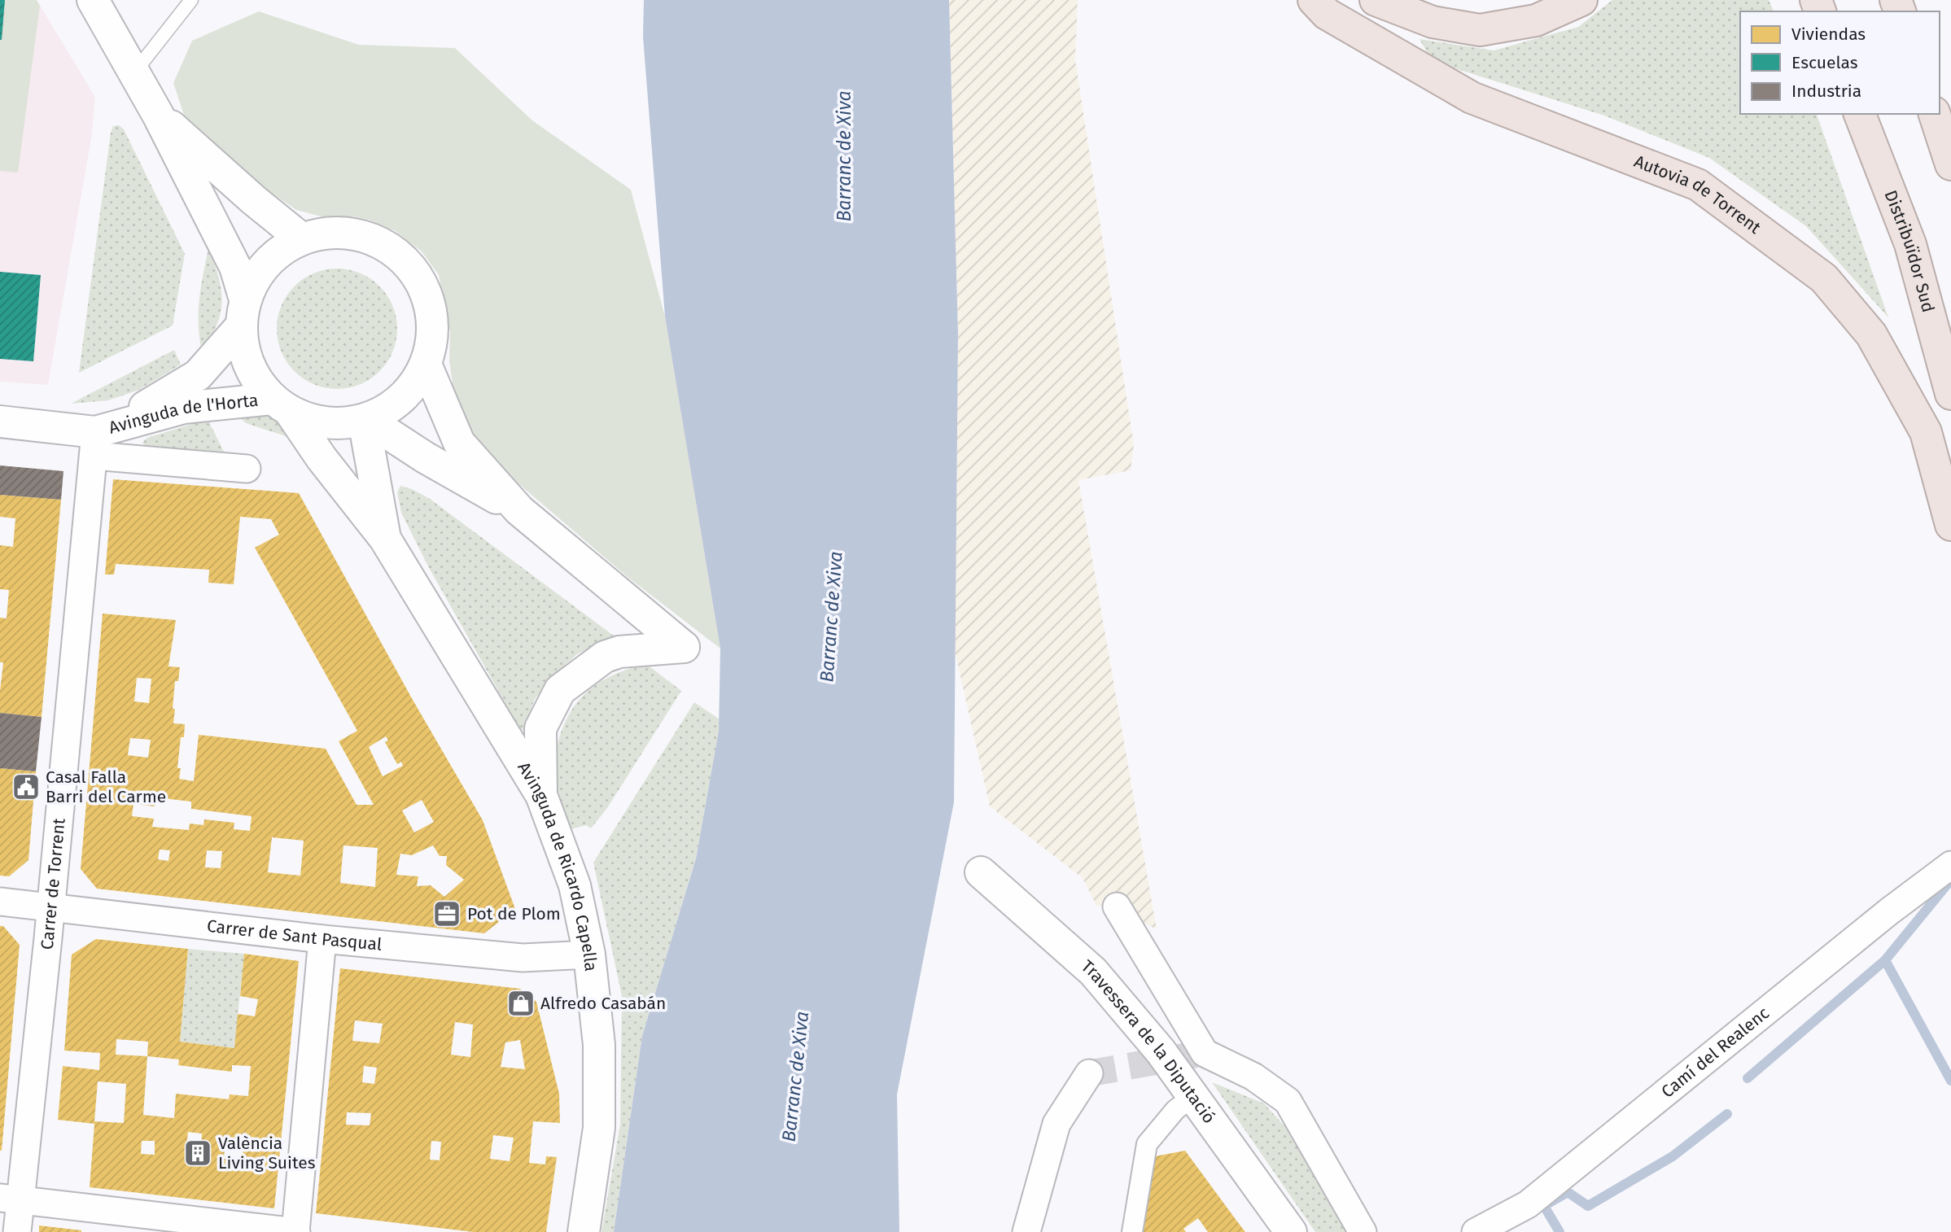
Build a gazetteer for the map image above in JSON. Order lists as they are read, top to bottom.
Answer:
{
  "streets": {
    "highway": ["Autovia de Torrent", "Distribuïdor Sud"],
    "street": [
      "Avinguda de l'Horta",
      "Avinguda de Ricardo Capella",
      "Carrer de Torrent",
      "Carrer de Sant Pasqual",
      "Travessera de la Diputació",
      "Camí del Realenc"
    ]
  },
  "crossings": [
    ["Avinguda de l'Horta", "Carrer de Torrent"],
    ["Avinguda de Ricardo Capella", "Carrer de Sant Pasqual"],
    ["Carrer de Torrent", "Carrer de Sant Pasqual"]
  ],
  "water": ["Barranc de Xiva"],
  "places": {
    "public building": ["Casal Falla Barri del Carme"],
    "office": ["Pot de Plom"],
    "shop": ["Alfredo Casabán"],
    "building": ["València Living Suites"]
  },
  "legend": ["Viviendas", "Escuelas", "Industria"]
}
